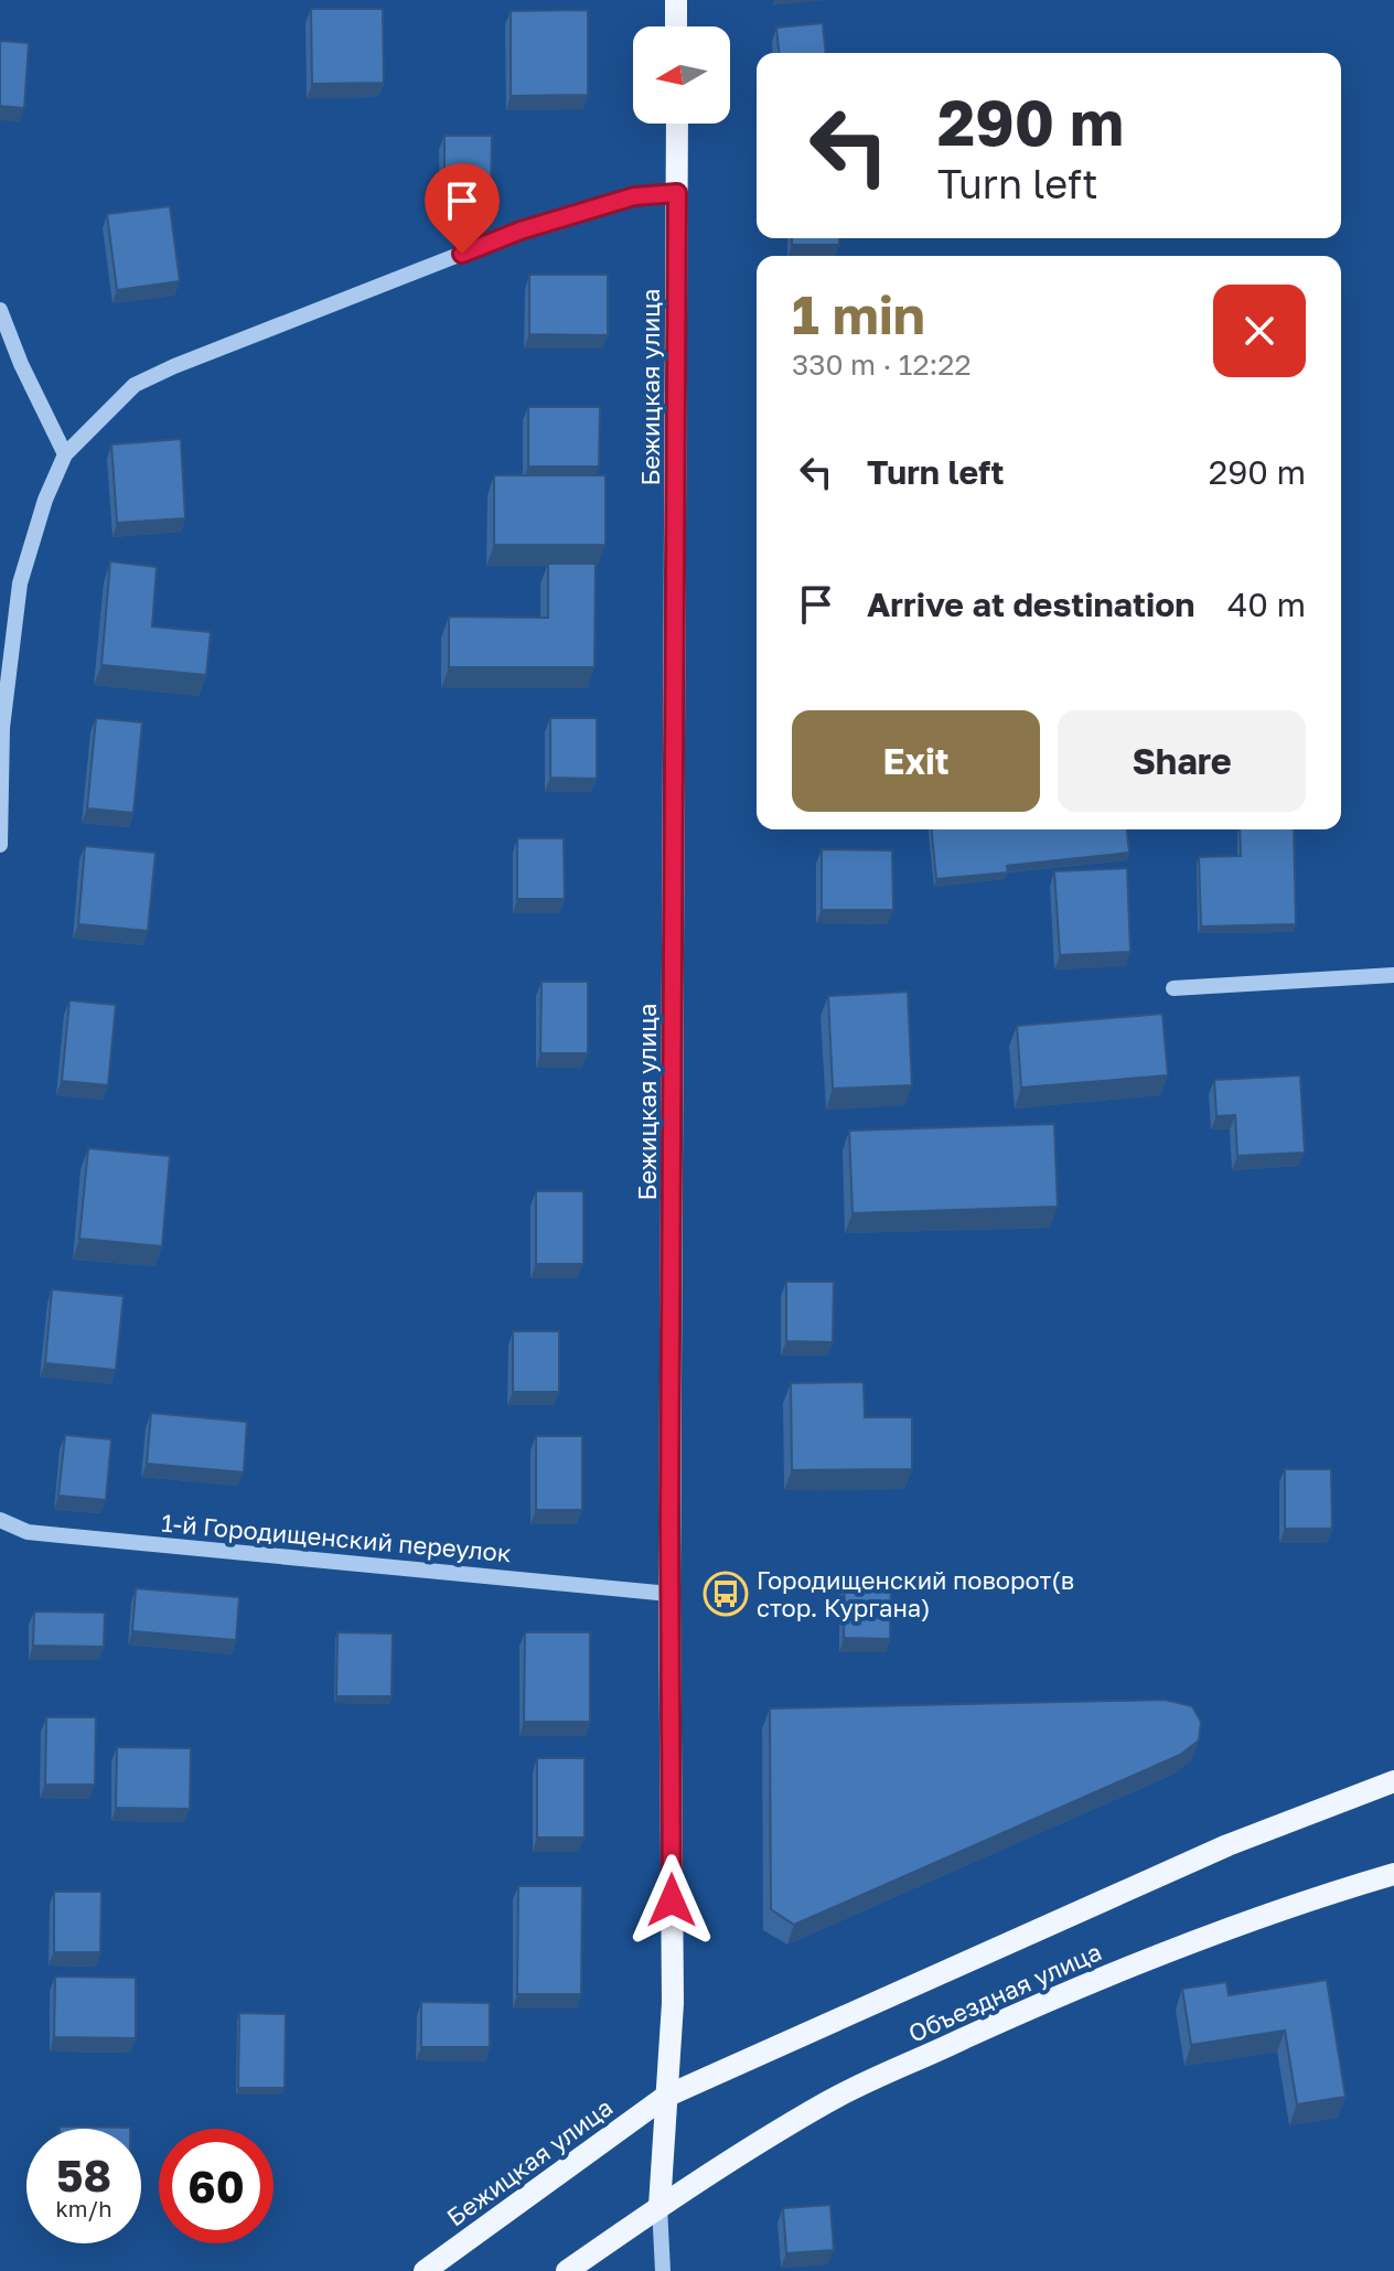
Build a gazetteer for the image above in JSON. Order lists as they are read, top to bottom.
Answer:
{
  "streets": {
    "main road": ["Бежицкая улица", "Объездная улица"],
    "street": ["1-й Городищенский переулок"]
  },
  "crossings": [
    ["Бежицкая улица", "1-й Городищенский переулок"],
    ["Бежицкая улица", "Объездная улица"]
  ],
  "places": {
    "bus stop": ["Городищенский поворот(в стор. Кургана)"]
  },
  "north": "left",
  "page": {
    "turn": ["290 m", "Turn left"],
    "heading": ["1 min", "330 m · 12:22"],
    "list": [
      {
        "name": "Turn left",
        "value": "290 m"
      },
      {
        "name": "Arrive at destination",
        "value": "40 m"
      }
    ],
    "buttons": ["Exit", "Share"],
    "speed": "58 km/h",
    "limit": "60"
  }
}
